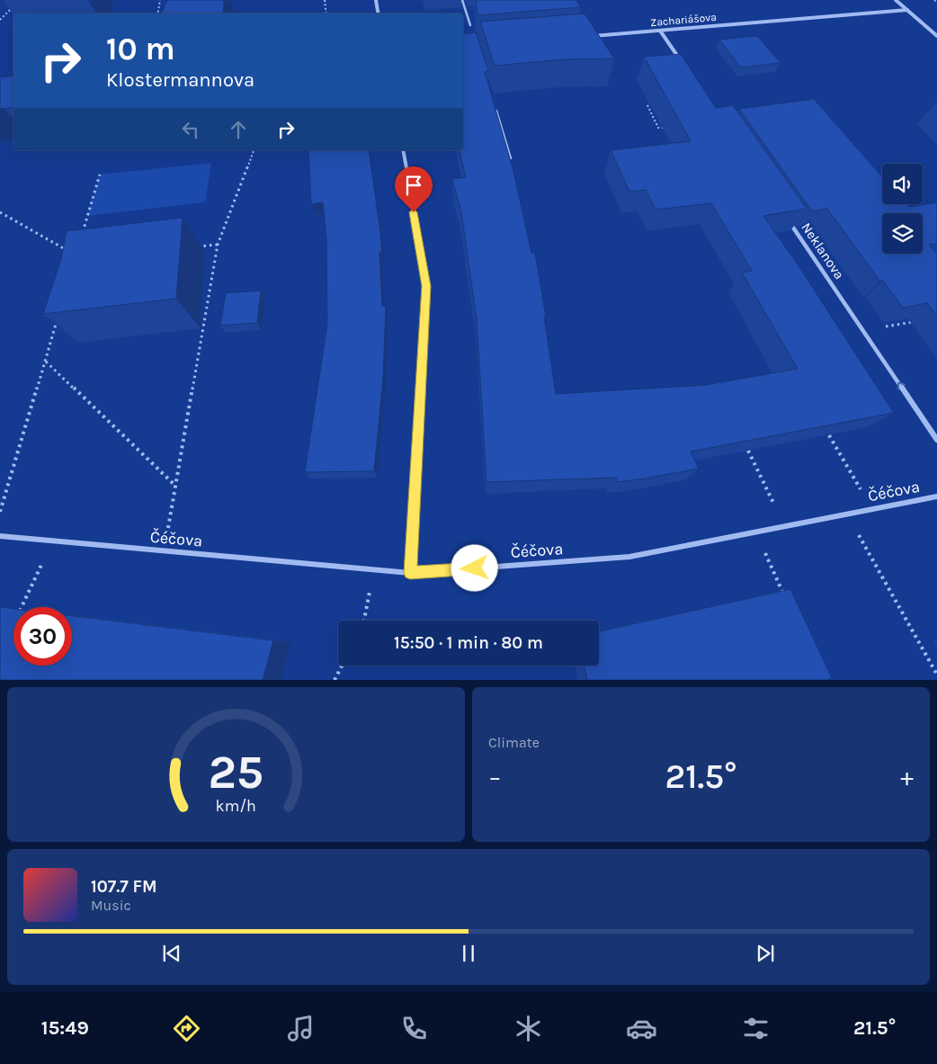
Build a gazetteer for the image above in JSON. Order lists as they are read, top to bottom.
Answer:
{
  "streets": {
    "street": ["Zachariášova", "Neklanova", "Čéčova"]
  },
  "one_way": ["Neklanova"],
  "page": {
    "turn": ["10 m", "Klostermannova"],
    "limit": "30",
    "trip": "15:50 · 1 min · 80 m",
    "tile": "Climate",
    "heat": ["−", "21.5°", "+"],
    "song": ["107.7 FM", "Music"],
    "tabs": ["15:49", "21.5°"],
    "gauge": ["25", "km/h"]
  }
}
